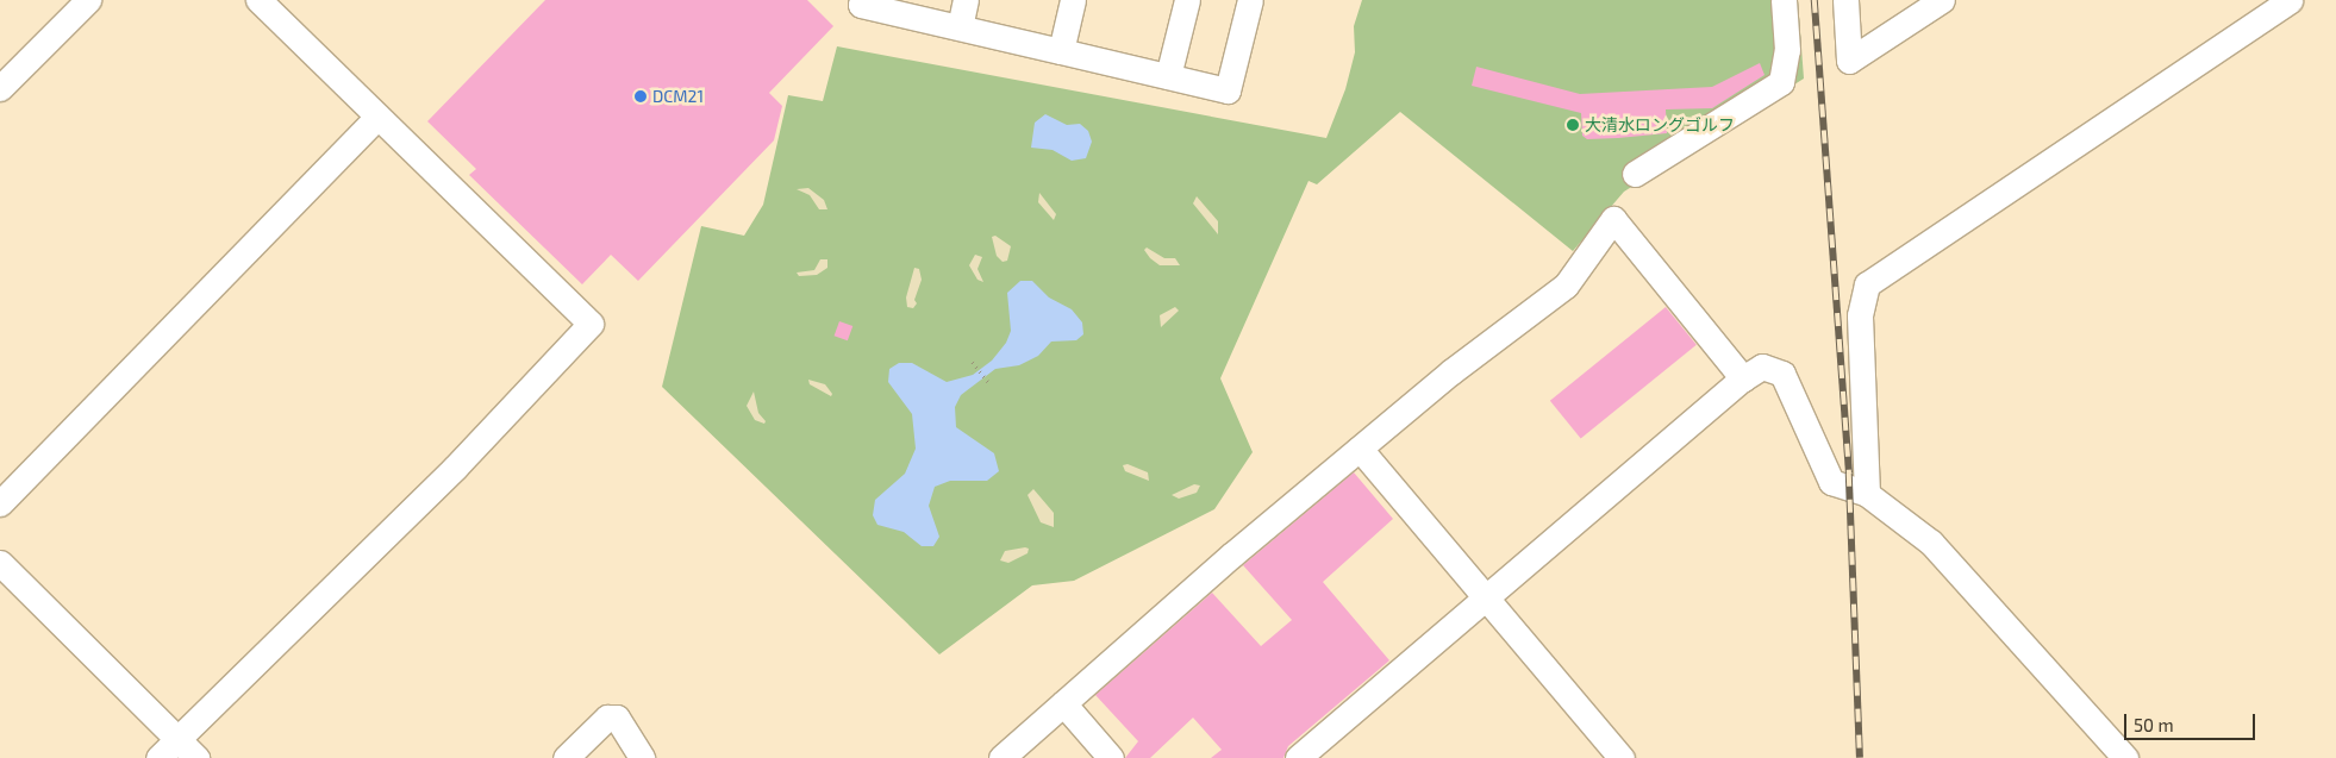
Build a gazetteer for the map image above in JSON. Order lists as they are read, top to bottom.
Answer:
{
  "places": ["DCM21", "大清水ロングゴルフ"],
  "scale_bar": "50 m"
}
